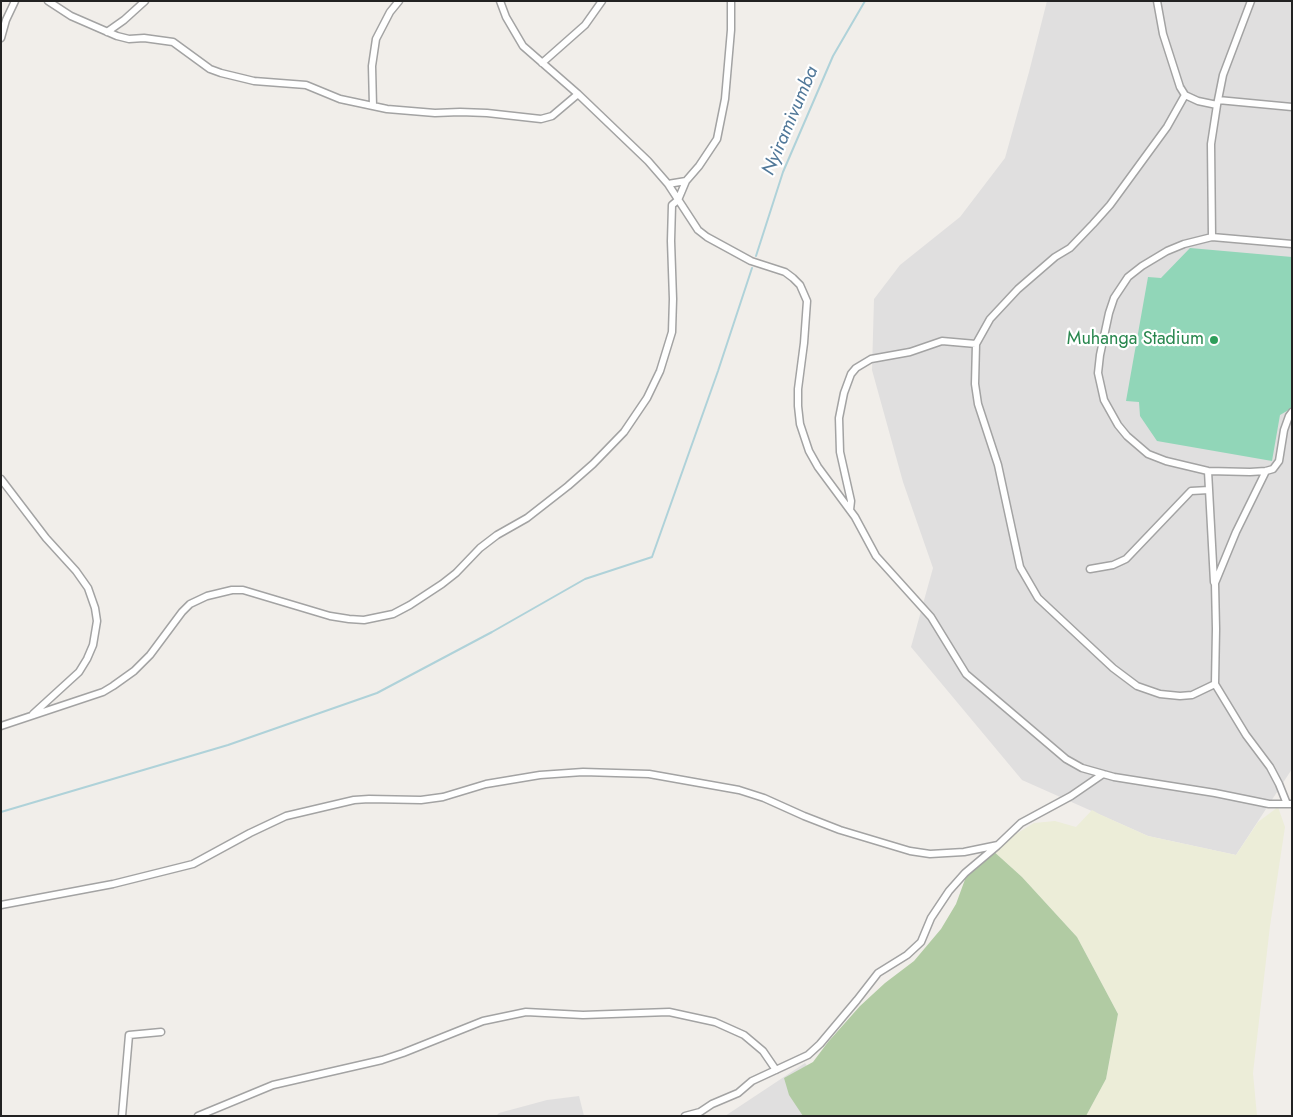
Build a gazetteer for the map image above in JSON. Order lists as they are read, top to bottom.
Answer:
{
  "water": ["Nyiramivumba"],
  "places": ["Muhanga Stadium"]
}
